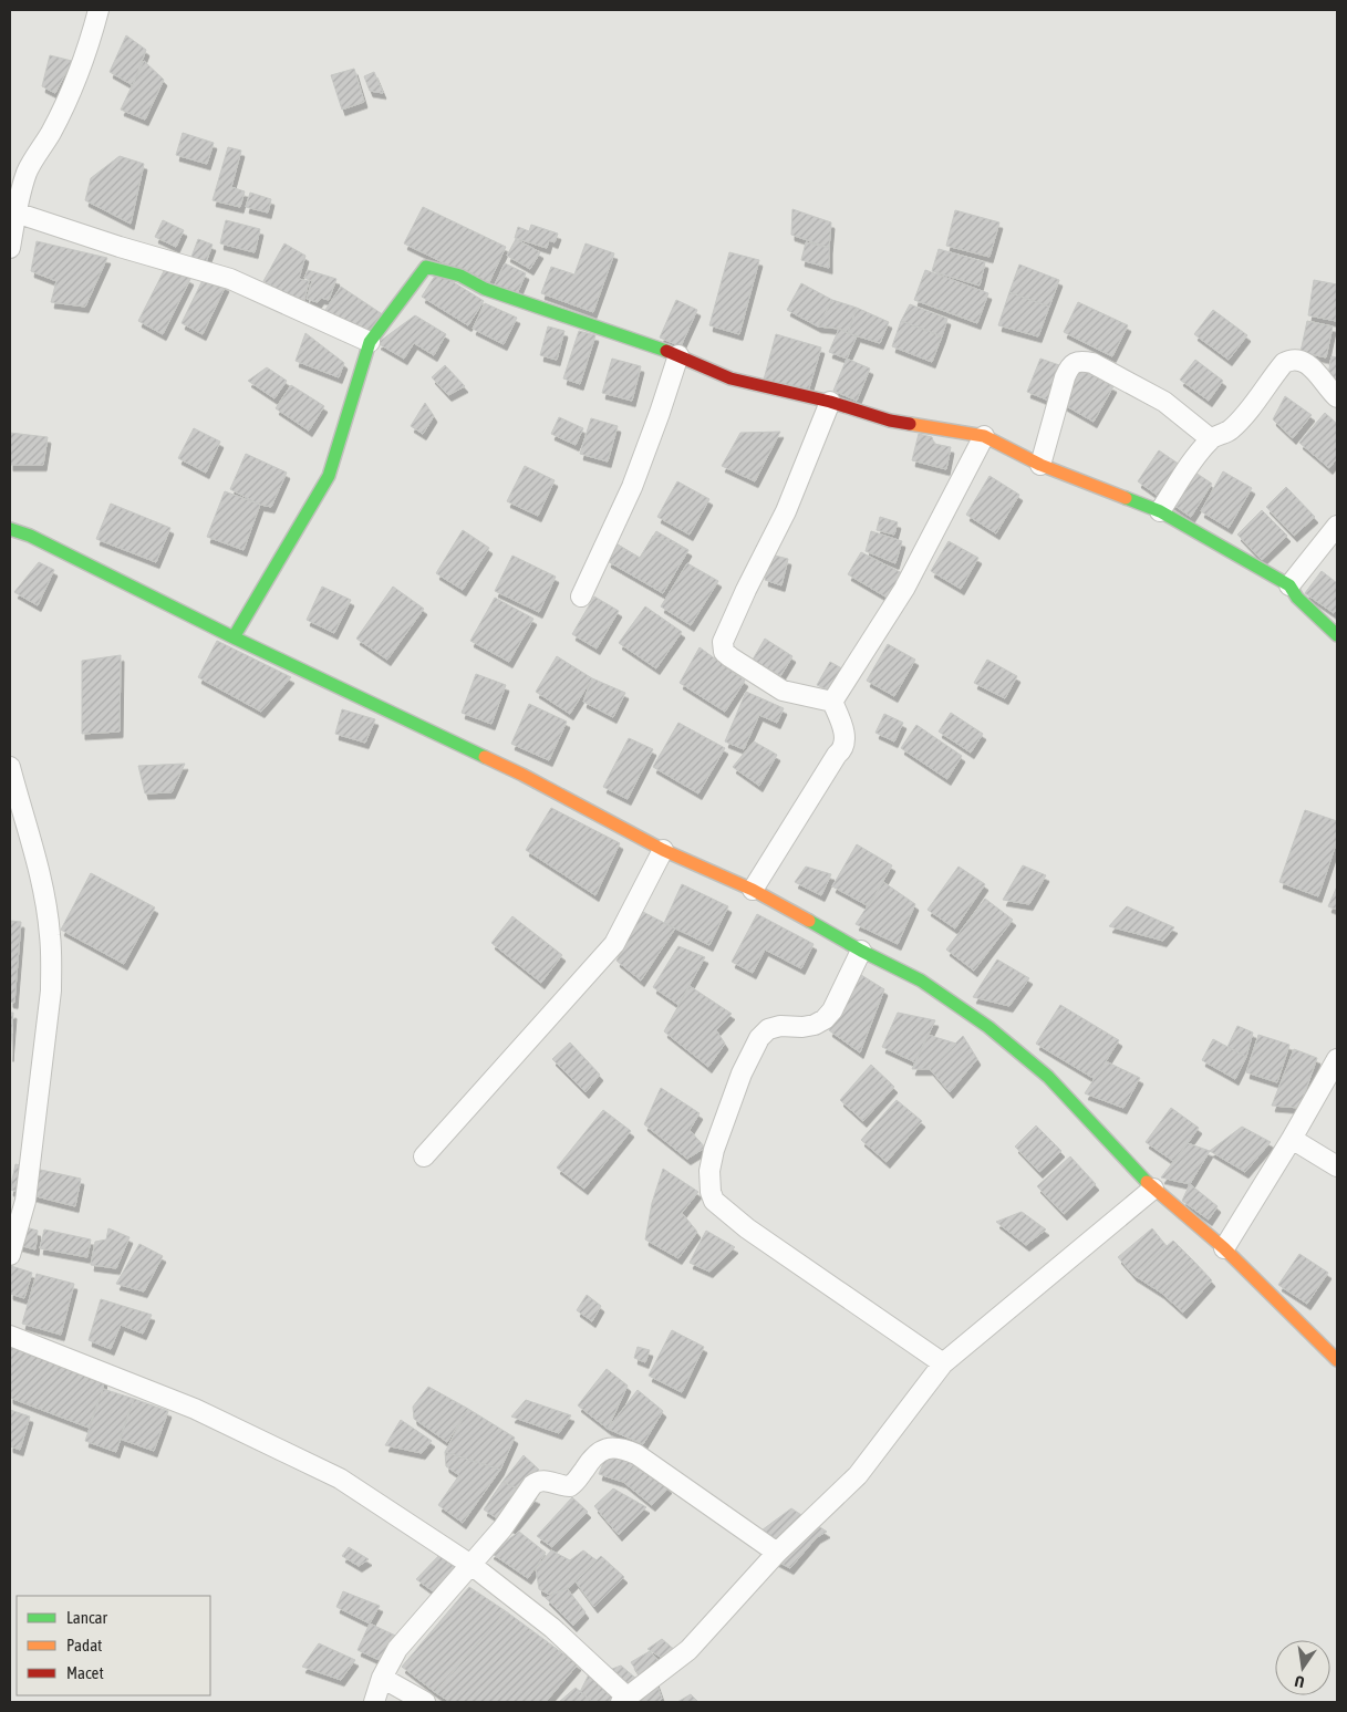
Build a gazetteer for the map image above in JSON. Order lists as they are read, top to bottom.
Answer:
{
  "legend": ["Lancar", "Padat", "Macet"],
  "north": "bottom"
}
